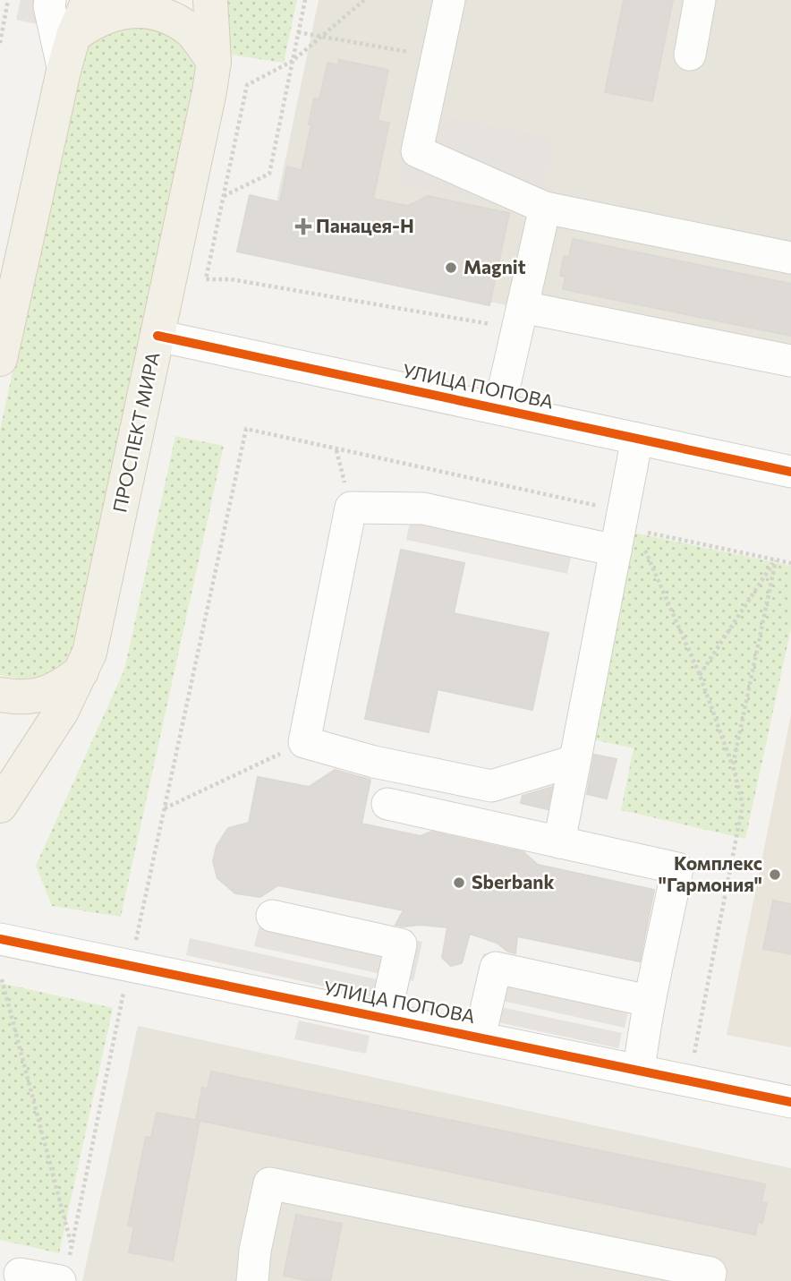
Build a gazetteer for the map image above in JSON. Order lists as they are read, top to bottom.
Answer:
{
  "streets": {
    "main road": ["ПРОСПЕКТ МИРА"],
    "street": ["УЛИЦА ПОПОВА"]
  },
  "crossings": [
    ["УЛИЦА ПОПОВА", "ПРОСПЕКТ МИРА"]
  ],
  "places": {
    "health": ["Панацея-Н"],
    "other": ["Magnit", "Комплекс \"Гармония\"", "Sberbank"]
  }
}
